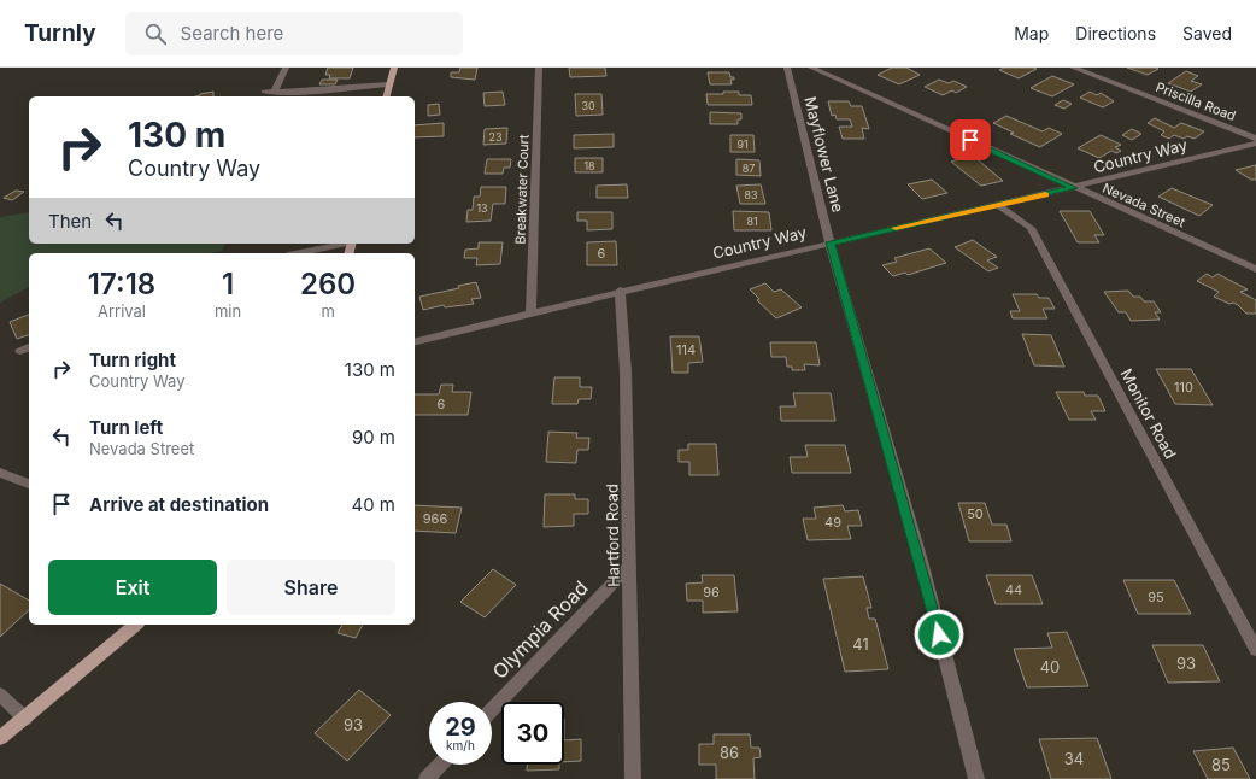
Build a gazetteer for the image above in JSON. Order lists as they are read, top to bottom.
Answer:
{
  "streets": {
    "street": [
      "Priscilla Road",
      "Mayflower Lane",
      "Country Way",
      "Breakwater Court",
      "Nevada Street",
      "Monitor Road",
      "Hartford Road",
      "Olympia Road"
    ]
  },
  "crossings": [
    ["Mayflower Lane", "Country Way"],
    ["Country Way", "Breakwater Court"],
    ["Country Way", "Nevada Street"],
    ["Country Way", "Monitor Road"],
    ["Country Way", "Hartford Road"],
    ["Hartford Road", "Olympia Road"]
  ],
  "house_numbers": [
    "30",
    "23",
    "91",
    "18",
    "87",
    "83",
    "13",
    "81",
    "6",
    "114",
    "110",
    "6",
    "50",
    "966",
    "49",
    "44",
    "96",
    "95",
    "41",
    "93",
    "40",
    "93",
    "86",
    "34",
    "85"
  ],
  "page": {
    "header": "Turnly",
    "search": "Search here",
    "nav": ["Map", "Directions", "Saved"],
    "turn": ["130 m", "Country Way"],
    "then": "Then",
    "eta": [
      "17:18",
      "Arrival",
      "1",
      "min",
      "260",
      "m"
    ],
    "list": [
      {
        "name": "Turn right",
        "note": "Country Way",
        "value": "130 m"
      },
      {
        "name": "Turn left",
        "note": "Nevada Street",
        "value": "90 m"
      },
      {
        "name": "Arrive at destination",
        "value": "40 m"
      }
    ],
    "buttons": ["Exit", "Share"],
    "speed": "29 km/h",
    "limit": "30"
  }
}
